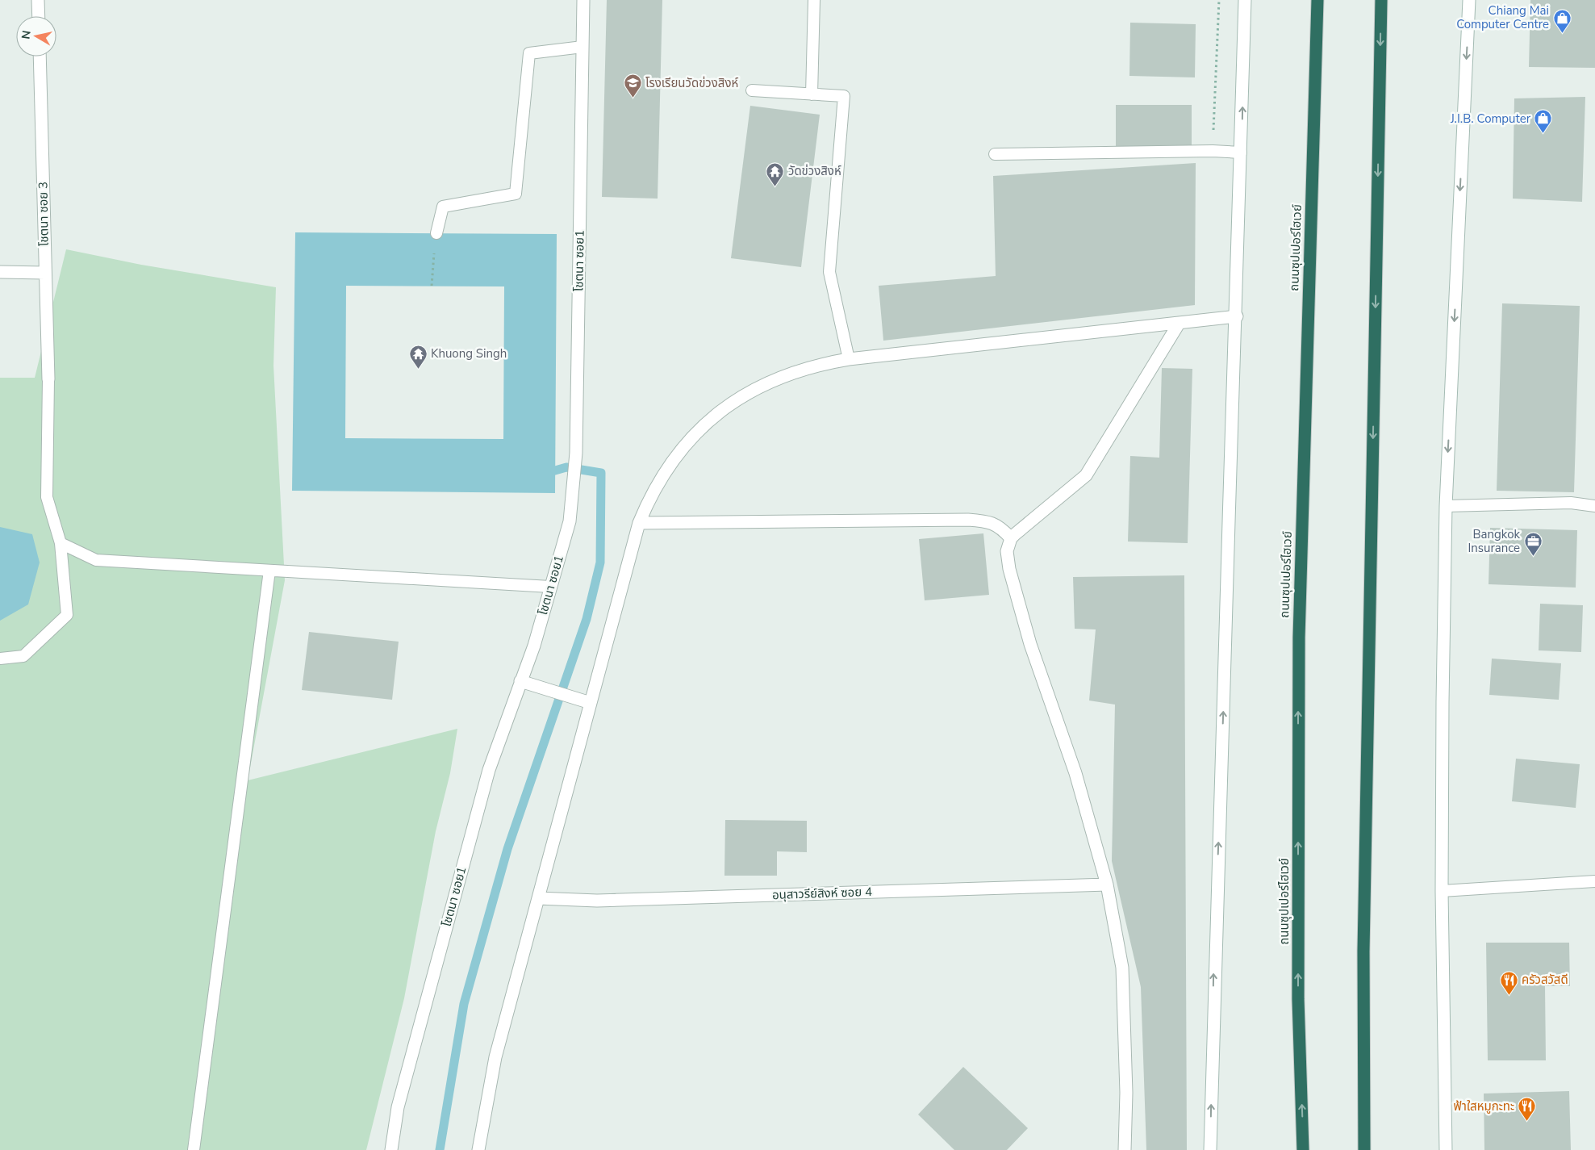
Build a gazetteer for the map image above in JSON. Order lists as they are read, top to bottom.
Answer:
{
  "streets": {
    "highway": ["ถนนซุปเปอร์ไฮเวย์"],
    "street": ["โชตนา ซอย 3", "โชตนา ซอย1", "อนุสาวรีย์สิงห์ ซอย 4"]
  },
  "places": {
    "shop": ["Chiang Mai Computer Centre", "J.I.B. Computer"],
    "school or university": ["โรงเรียนวัดข่วงสิงห์"],
    "temple": ["วัดข่วงสิงห์", "Khuong Singh"],
    "office": ["Bangkok Insurance"],
    "restaurant": ["ครัวสวัสดี", "ฟ้าใสหมูกะทะ"]
  },
  "north": "left"
}
